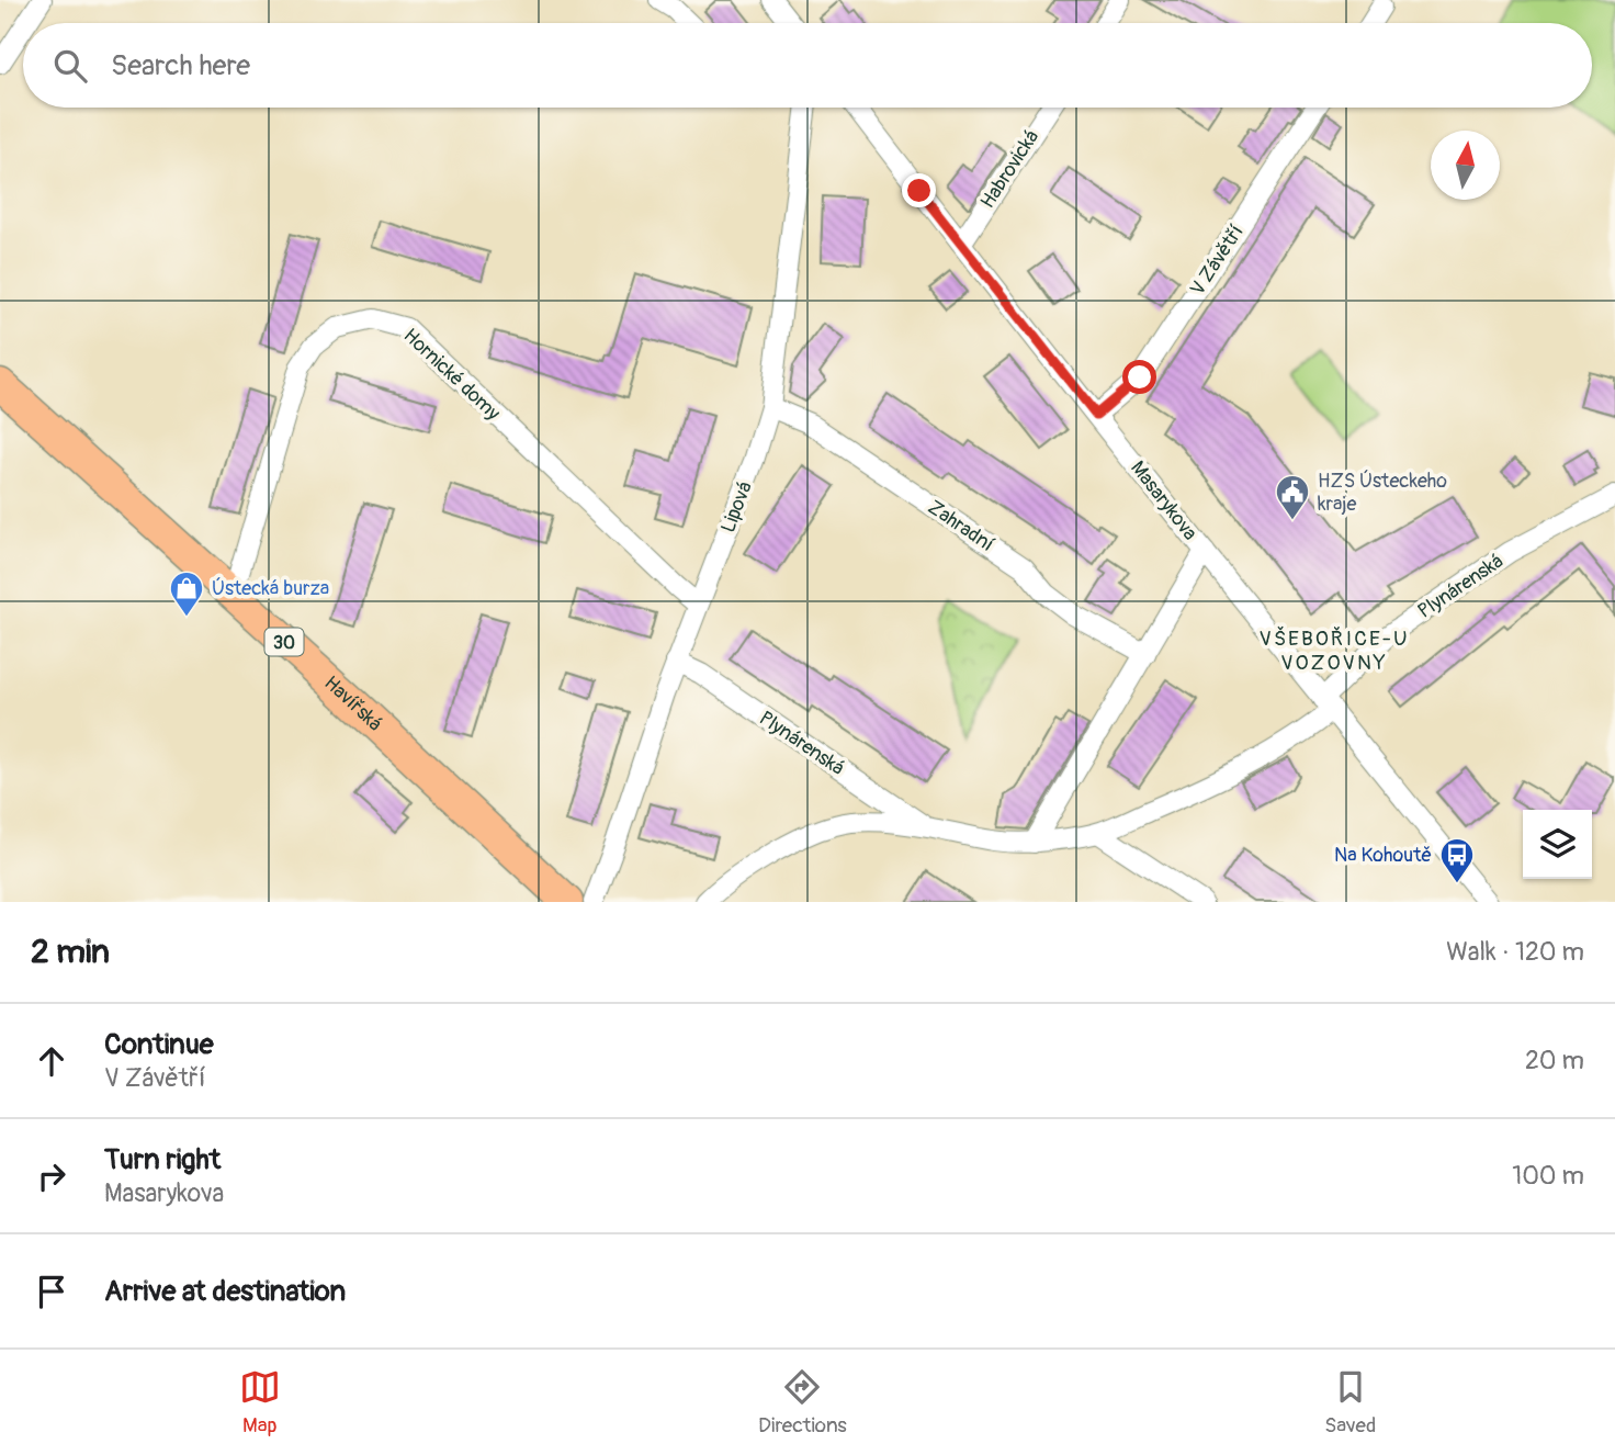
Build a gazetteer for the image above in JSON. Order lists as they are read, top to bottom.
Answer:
{
  "streets": {
    "main road": ["30", "Havířská"],
    "street": [
      "Habrovická",
      "V Závětří",
      "Hornické domy",
      "Masarykova",
      "Lipová",
      "Zahradní",
      "Plynárenská"
    ]
  },
  "crossings": [
    ["Habrovická", "Masarykova"],
    ["V Závětří", "Masarykova"],
    ["Hornické domy", "Lipová"],
    ["Hornické domy", "Havířská"],
    ["Masarykova", "Plynárenská"],
    ["Lipová", "Zahradní"],
    ["Lipová", "Plynárenská"]
  ],
  "districts": ["VŠEBOŘICE-U VOZOVNY"],
  "places": {
    "public building": ["HZS Ústeckeho kraje"],
    "shop": ["Ústecká burza"],
    "bus stop": ["Na Kohoutě"]
  },
  "north": "top",
  "page": {
    "search": "Search here",
    "heading": ["2 min", "Walk · 120 m"],
    "list": [
      ["Continue", "V Závětří", "20 m"],
      ["Turn right", "Masarykova", "100 m"],
      "Arrive at destination"
    ],
    "nav": ["Map", "Directions", "Saved"]
  }
}
